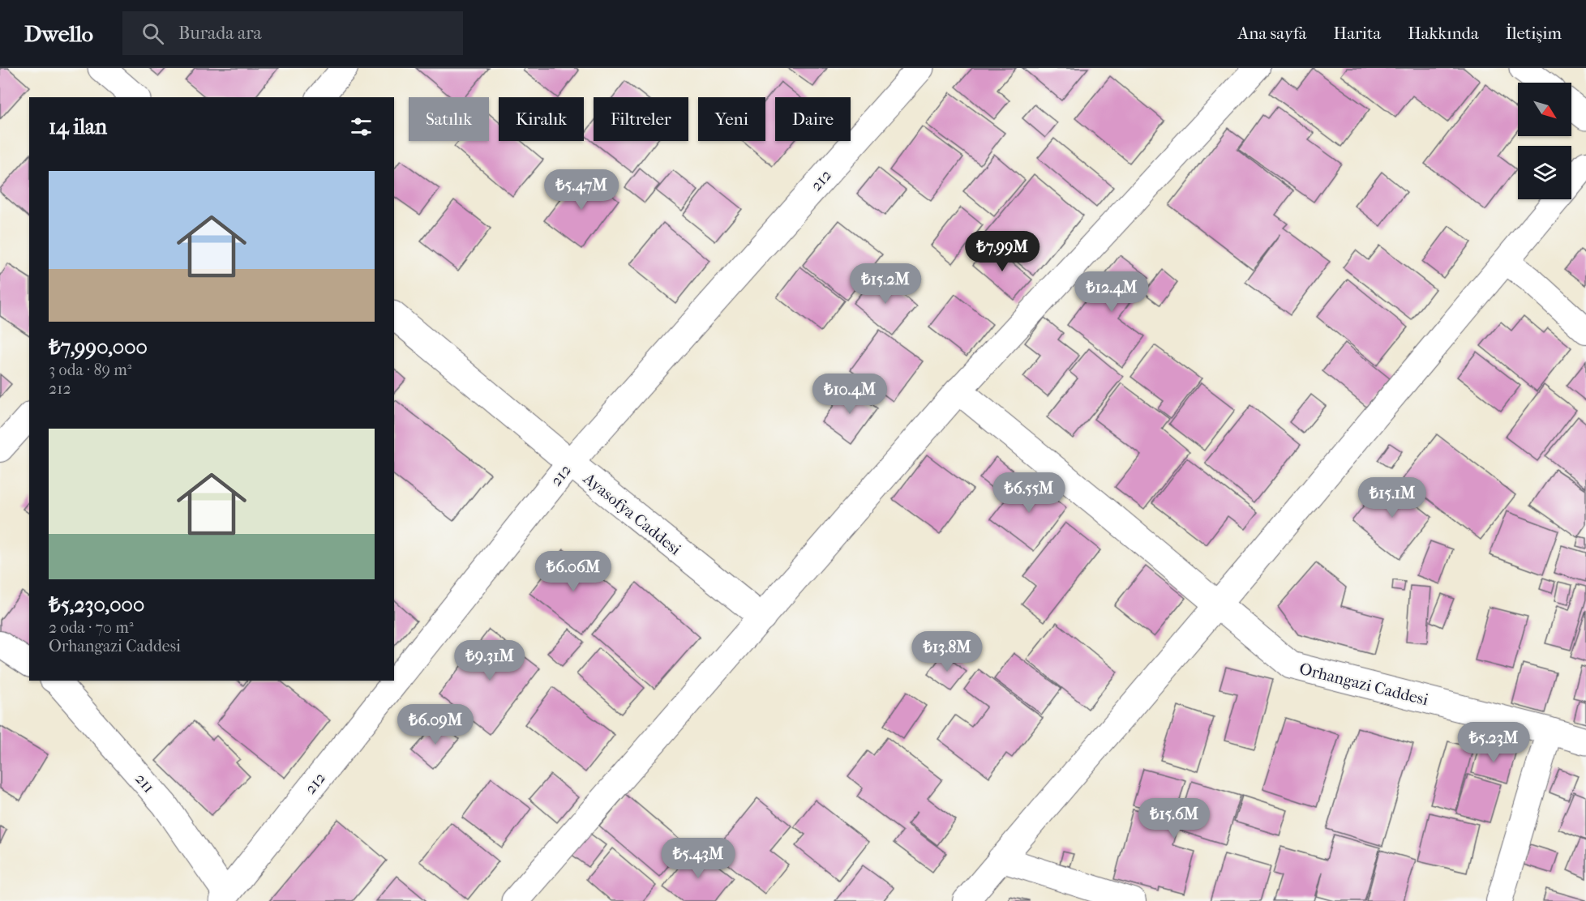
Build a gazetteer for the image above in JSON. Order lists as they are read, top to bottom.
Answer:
{
  "streets": {
    "street": [
      "212",
      "Ayasofya Caddesi",
      "Orhangazi Caddesi",
      "211"
    ]
  },
  "crossings": [
    ["212", "Ayasofya Caddesi"],
    ["212", "211"]
  ],
  "north": "bottom right",
  "page": {
    "header": "Dwello",
    "search": "Burada ara",
    "nav": [
      "Ana sayfa",
      "Harita",
      "Hakkında",
      "İletişim"
    ],
    "chip": [
      "Satılık",
      "Kiralık",
      "Filtreler",
      "Yeni",
      "Daire"
    ],
    "heading": "14 ilan",
    "list": [
      {
        "name": "₺7,990,000",
        "note": "3 oda · 89 m² · 212"
      },
      {
        "name": "₺5,230,000",
        "note": "2 oda · 70 m² · Orhangazi Caddesi"
      }
    ],
    "price": [
      "₺5.47M",
      "₺7.99M",
      "₺15.2M",
      "₺12.4M",
      "₺10.4M",
      "₺6.55M",
      "₺15.1M",
      "₺6.06M",
      "₺13.8M",
      "₺9.31M",
      "₺6.09M",
      "₺5.23M",
      "₺15.6M",
      "₺5.43M"
    ]
  }
}
